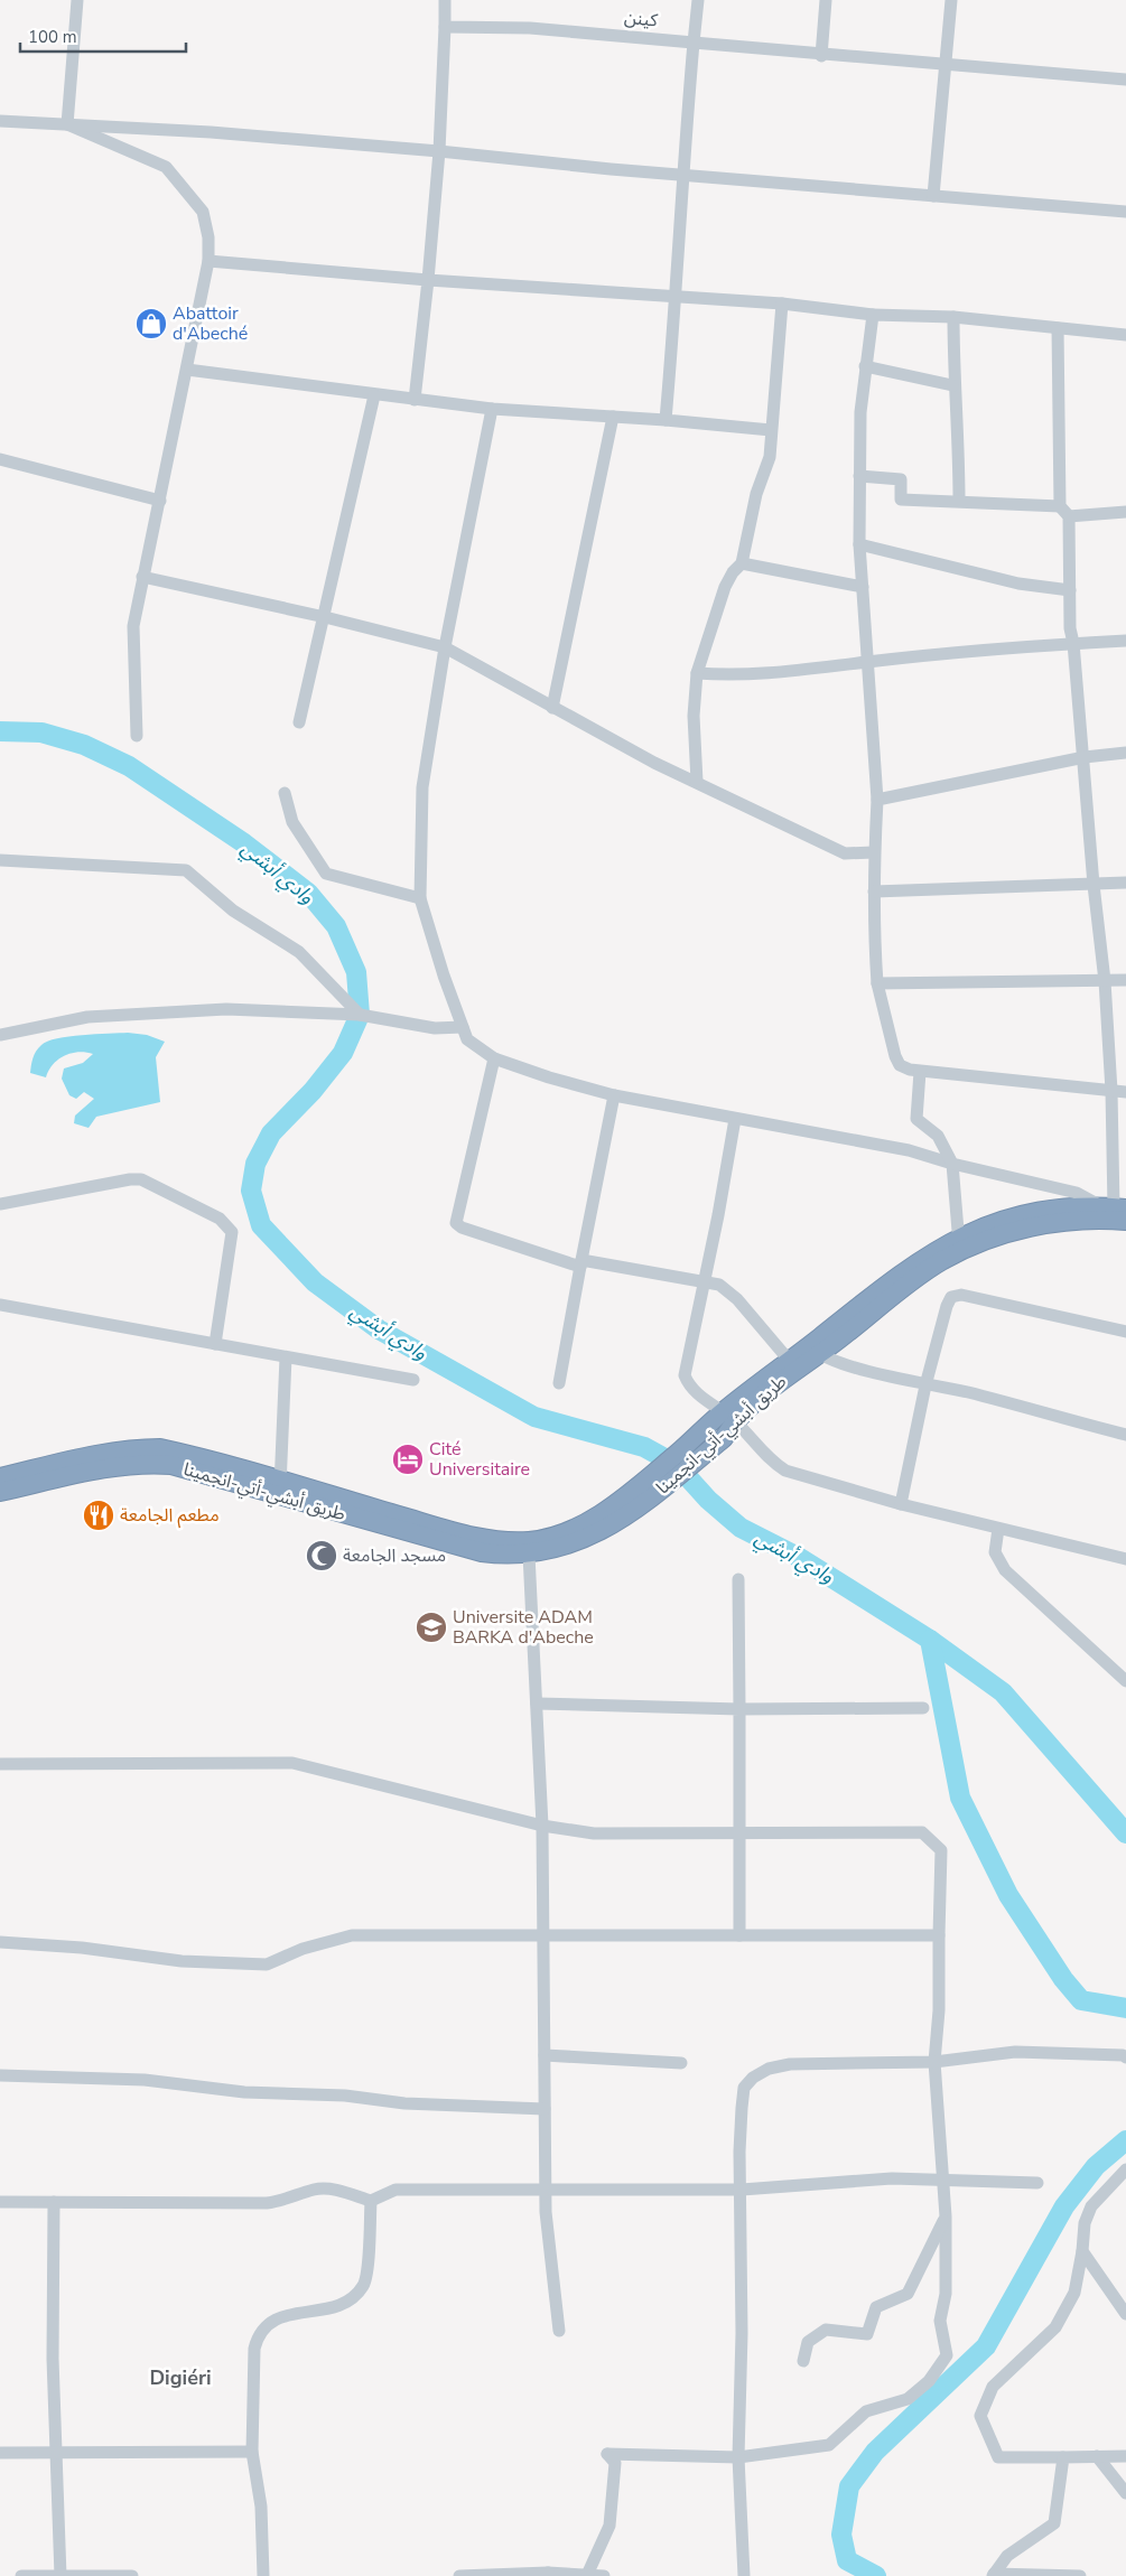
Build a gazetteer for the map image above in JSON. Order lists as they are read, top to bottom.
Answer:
{
  "streets": {
    "highway": ["طريق أبشي-أتي-انجمينا"],
    "street": ["كينن"]
  },
  "districts": ["Digiéri"],
  "water": ["وادي أبشي"],
  "places": {
    "shop": ["Abattoir d'Abeché"],
    "hotel": ["Cité Universitaire"],
    "restaurant": ["مطعم الجامعة"],
    "mosque": ["مسجد الجامعة"],
    "school or university": ["Universite ADAM BARKA d'Abeche"]
  },
  "scale_bar": "100 m"
}
